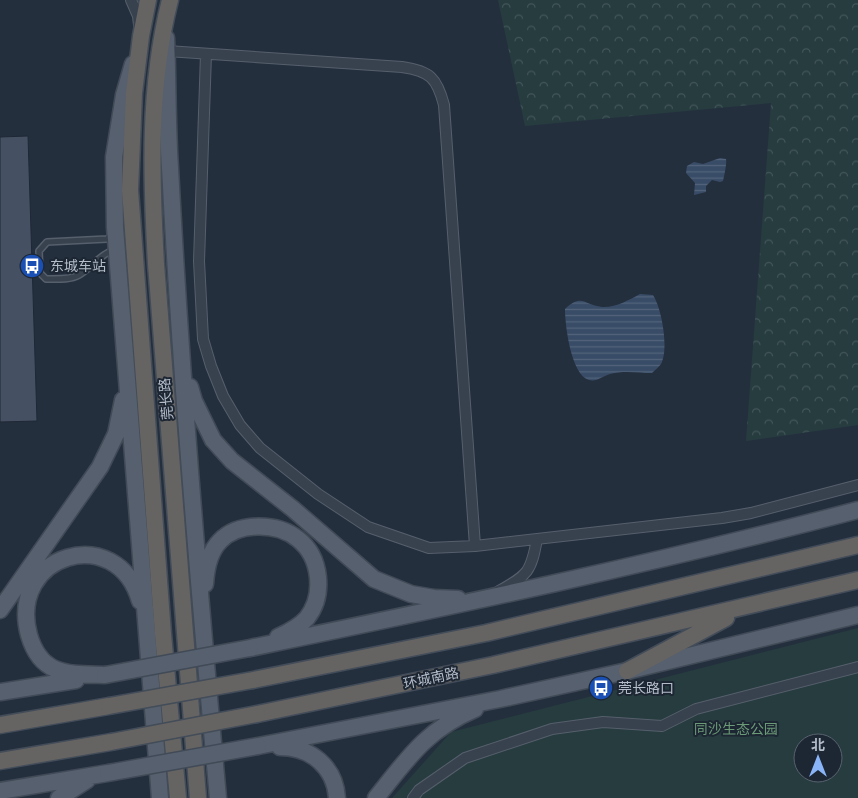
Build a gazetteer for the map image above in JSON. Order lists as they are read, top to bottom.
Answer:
{
  "streets": {
    "highway": ["莞长路", "环城南路"]
  },
  "parks": ["同沙生态公园"],
  "places": {
    "bus stop": ["东城车站", "莞长路口"]
  },
  "north": "top"
}
